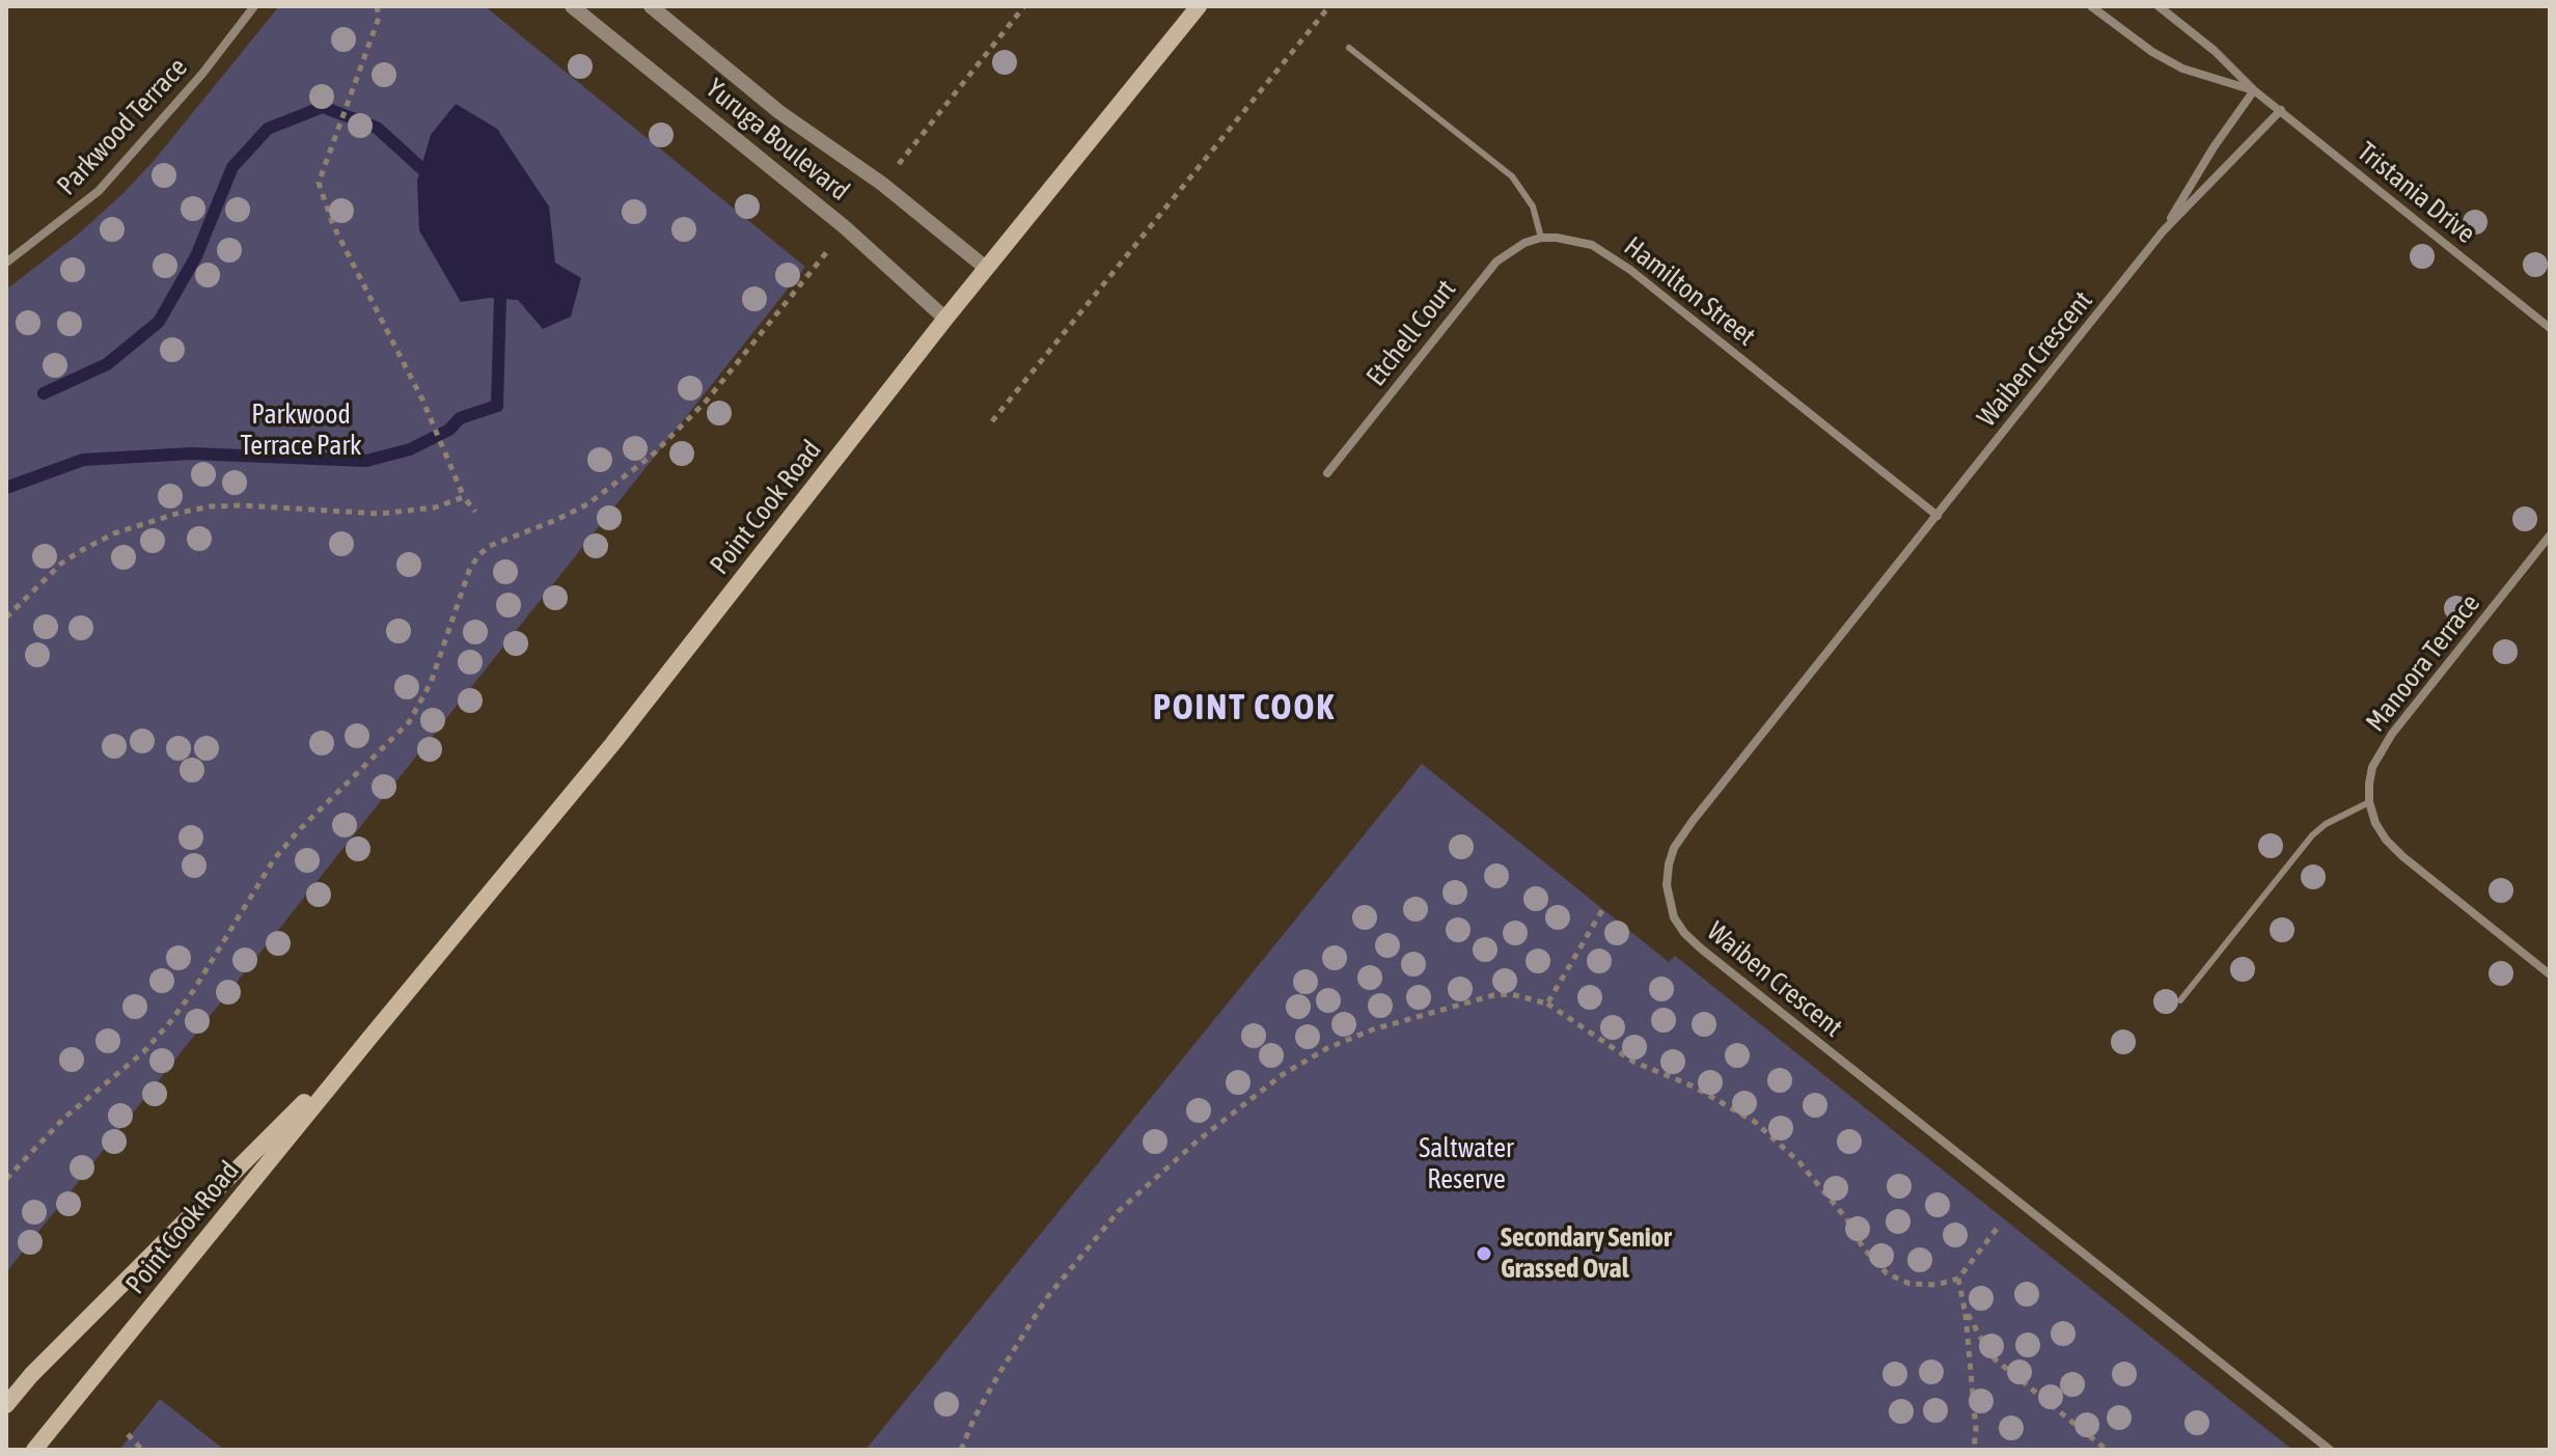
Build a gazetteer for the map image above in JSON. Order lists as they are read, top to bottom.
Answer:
{
  "streets": {
    "main road": ["Point Cook Road"],
    "street": [
      "Parkwood Terrace",
      "Yuruga Boulevard",
      "Tristania Drive",
      "Hamilton Street",
      "Etchell Court",
      "Waiben Crescent",
      "Manoora Terrace"
    ]
  },
  "crossings": [
    ["Yuruga Boulevard", "Point Cook Road"],
    ["Tristania Drive", "Waiben Crescent"],
    ["Hamilton Street", "Etchell Court"],
    ["Hamilton Street", "Waiben Crescent"]
  ],
  "districts": ["POINT COOK"],
  "parks": ["Parkwood Terrace Park", "Saltwater Reserve"],
  "places": ["Secondary Senior Grassed Oval"]
}
